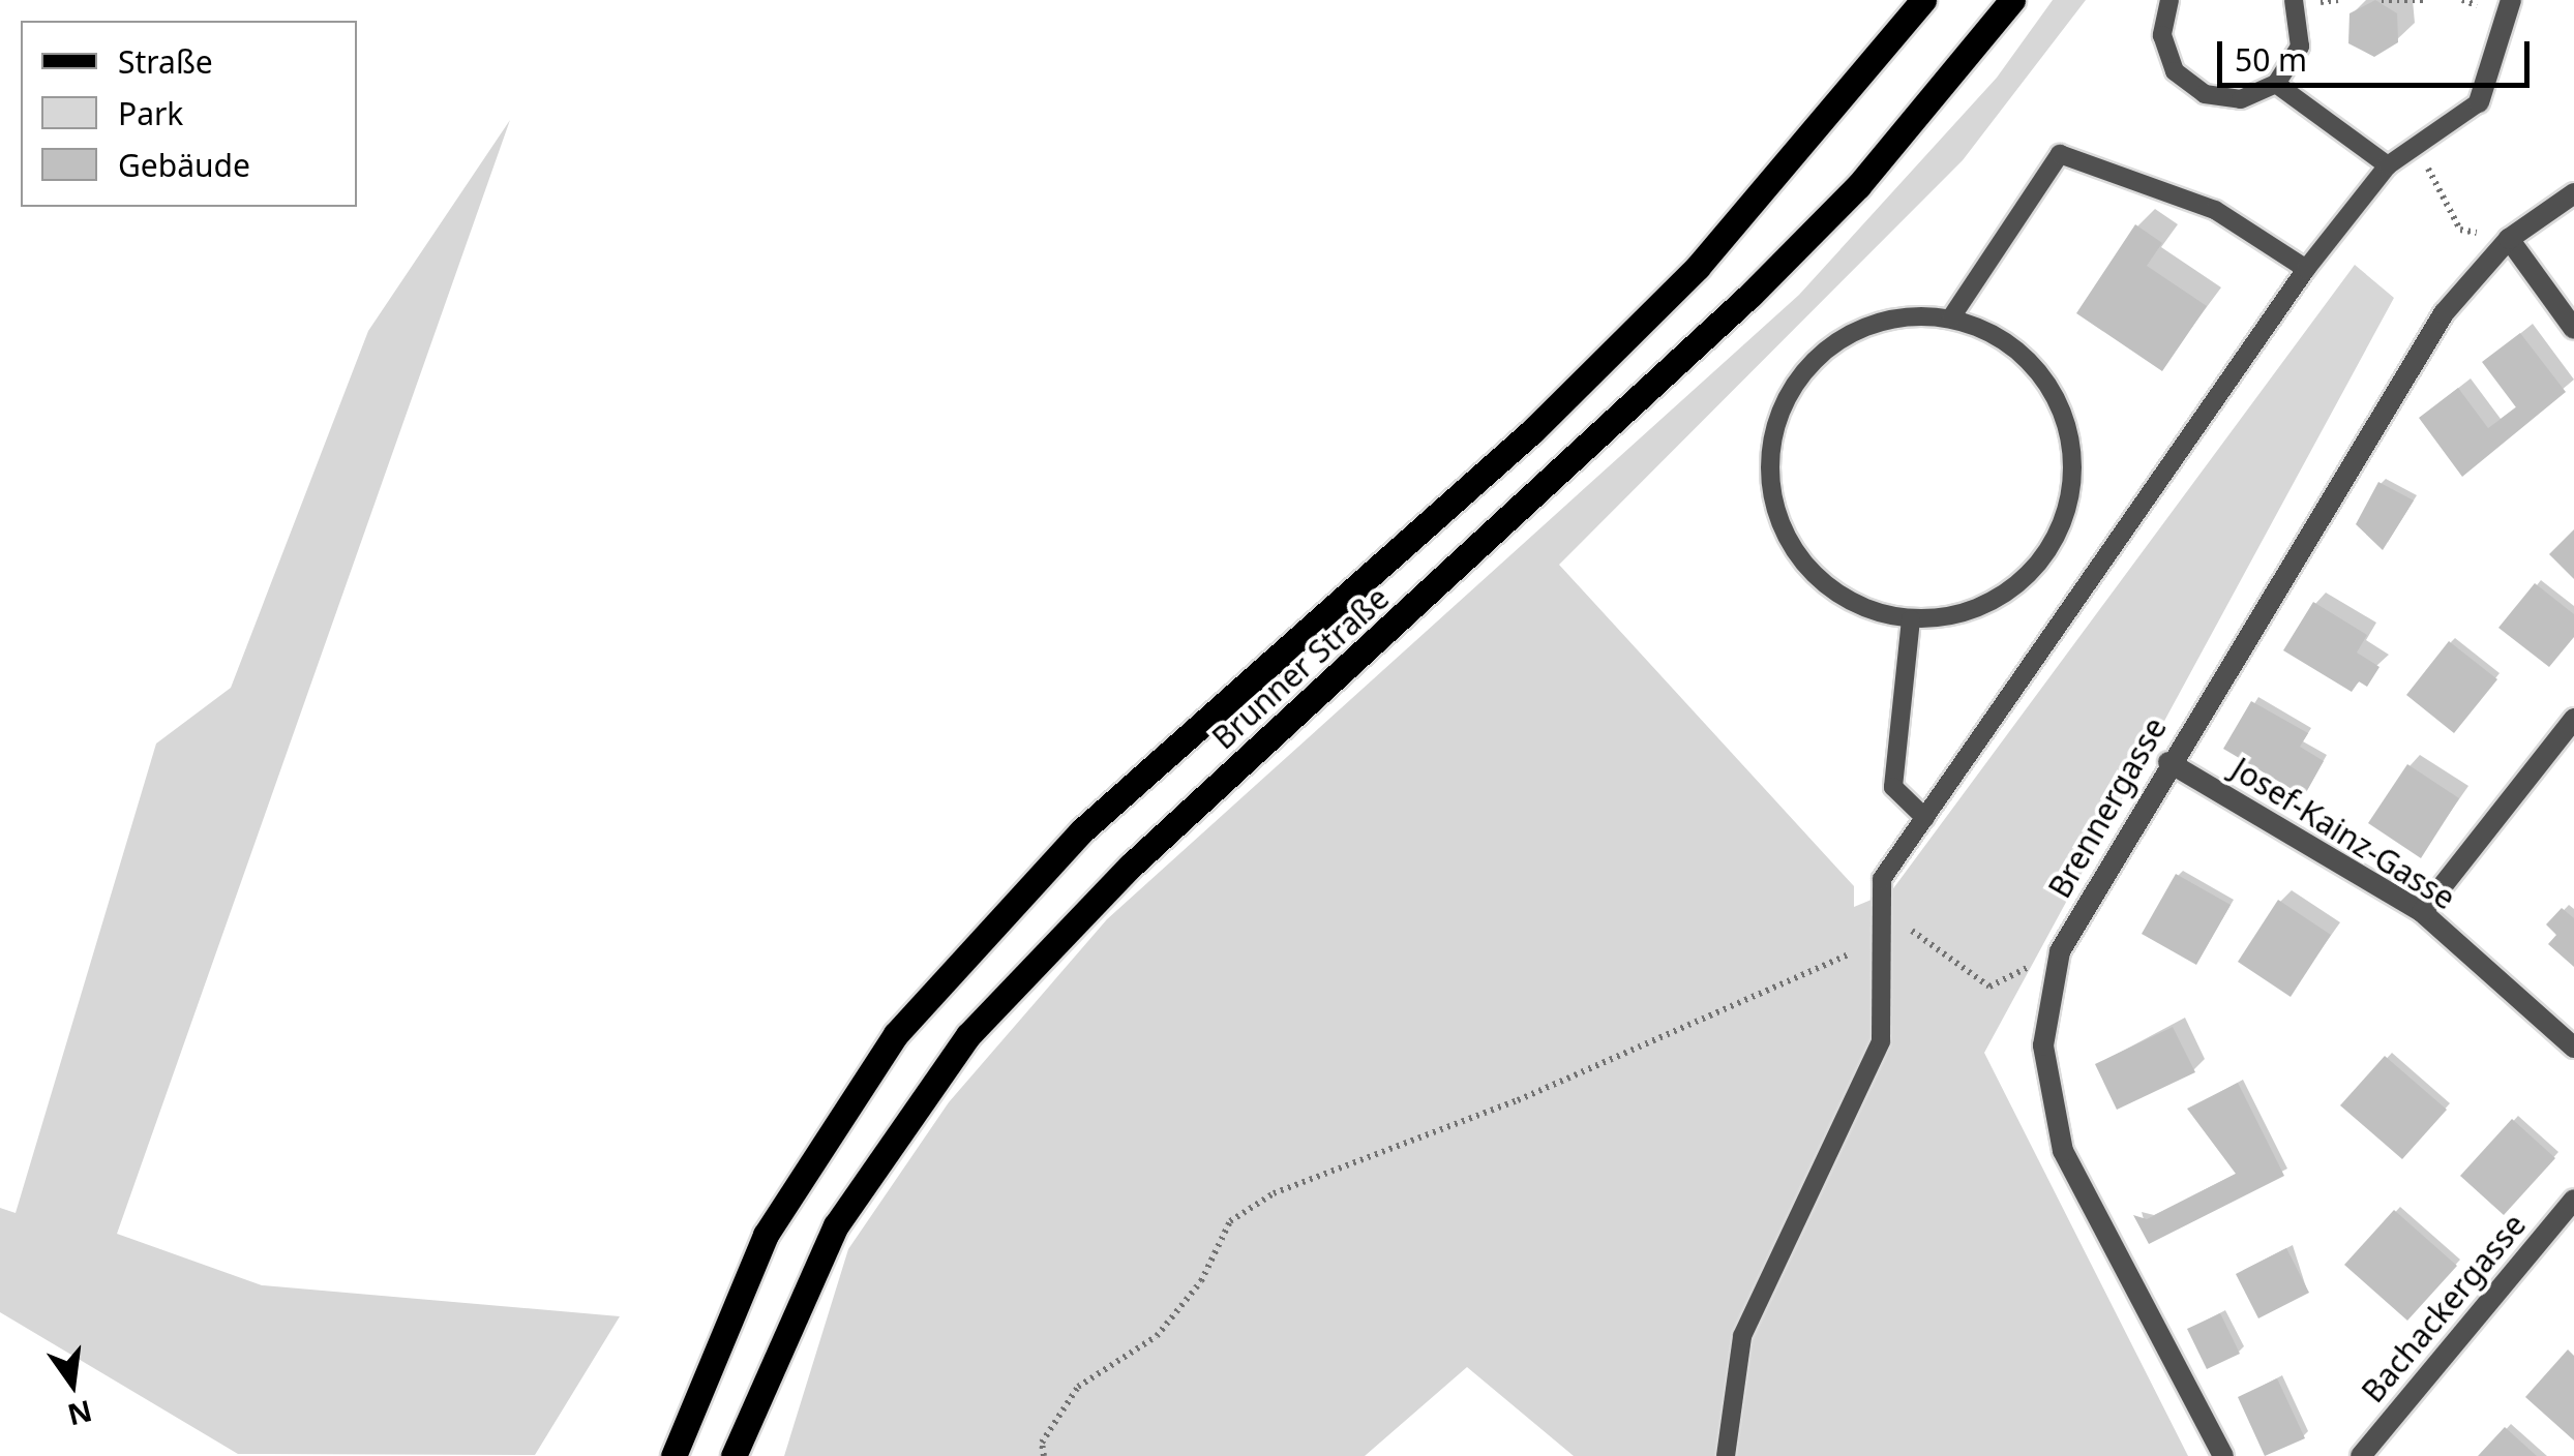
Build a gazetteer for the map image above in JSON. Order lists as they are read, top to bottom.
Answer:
{
  "streets": {
    "main road": ["Brunner Straße"],
    "street": ["Brennergasse", "Josef-Kainz-Gasse", "Bachackergasse"]
  },
  "crossings": [
    ["Brennergasse", "Josef-Kainz-Gasse"]
  ],
  "legend": ["Straße", "Park", "Gebäude"],
  "scale_bar": "50 m",
  "north": "bottom"
}
